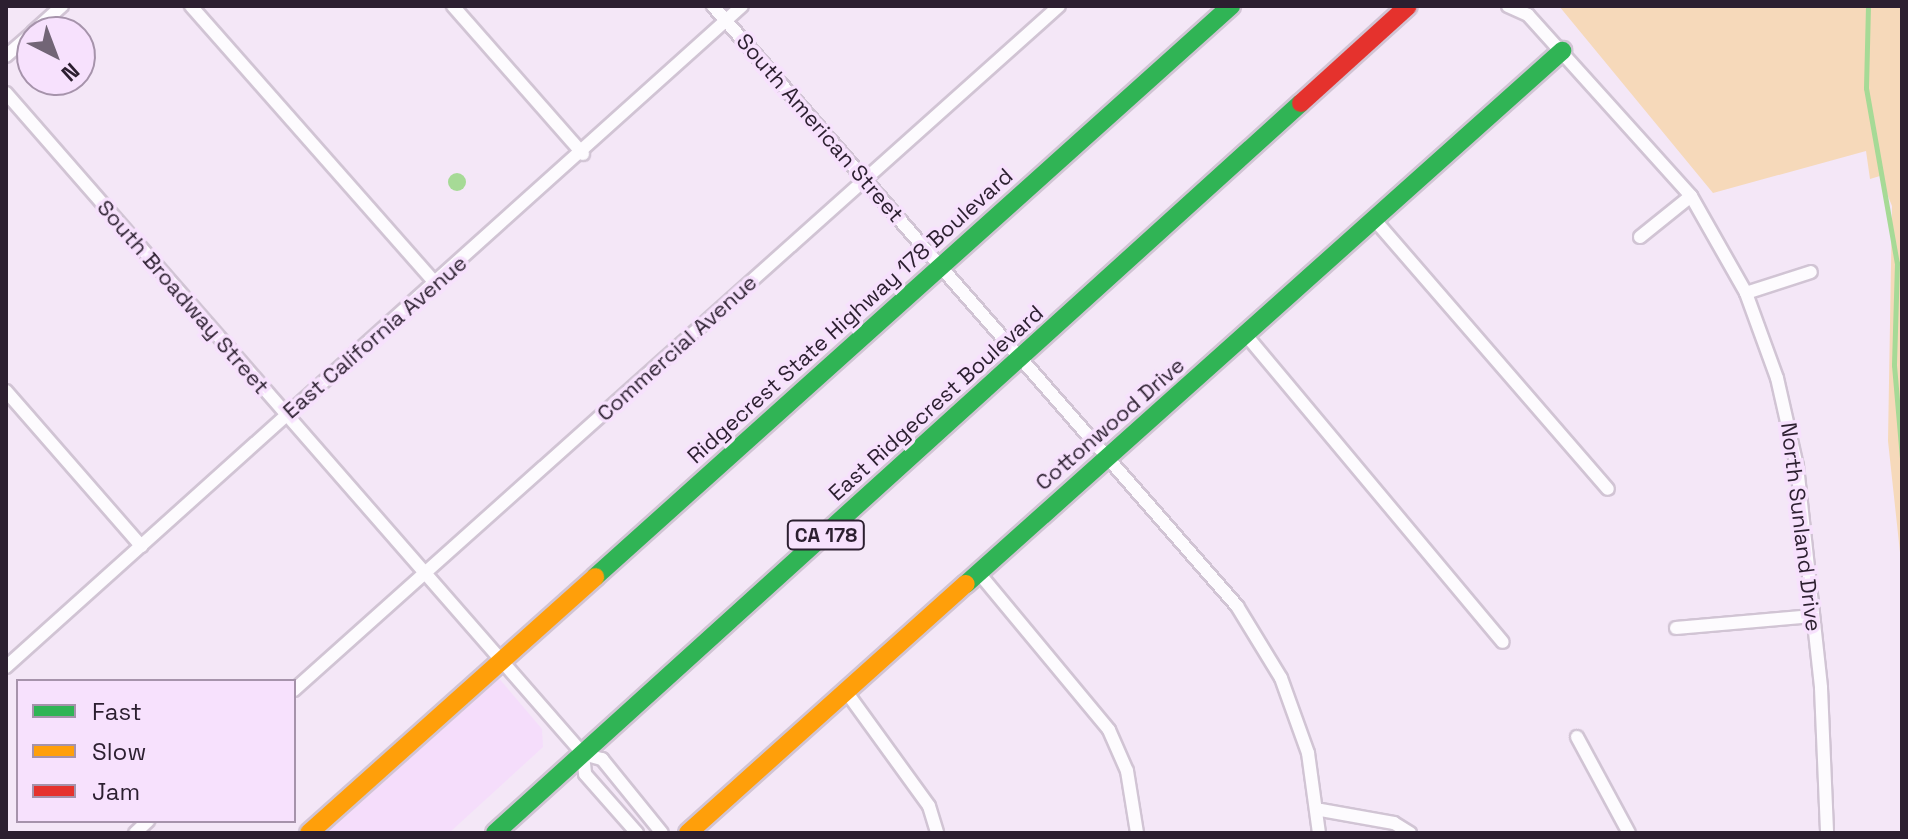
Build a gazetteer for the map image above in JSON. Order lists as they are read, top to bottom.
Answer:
{
  "streets": {
    "street": [
      "South American Street",
      "South Broadway Street",
      "Ridgecrest State Highway 178 Boulevard",
      "East California Avenue",
      "Commercial Avenue",
      "East Ridgecrest Boulevard",
      "Cottonwood Drive",
      "North Sunland Drive",
      "CA 178"
    ]
  },
  "crossings": [
    ["South American Street", "Ridgecrest State Highway 178 Boulevard"],
    ["South American Street", "East California Avenue"],
    ["South American Street", "Commercial Avenue"],
    ["South American Street", "East Ridgecrest Boulevard"],
    ["South American Street", "Cottonwood Drive"],
    ["South Broadway Street", "Ridgecrest State Highway 178 Boulevard"],
    ["South Broadway Street", "East California Avenue"],
    ["South Broadway Street", "Commercial Avenue"],
    ["South Broadway Street", "East Ridgecrest Boulevard"],
    ["Cottonwood Drive", "North Sunland Drive"]
  ],
  "legend": ["Fast", "Slow", "Jam"],
  "north": "bottom right"
}
